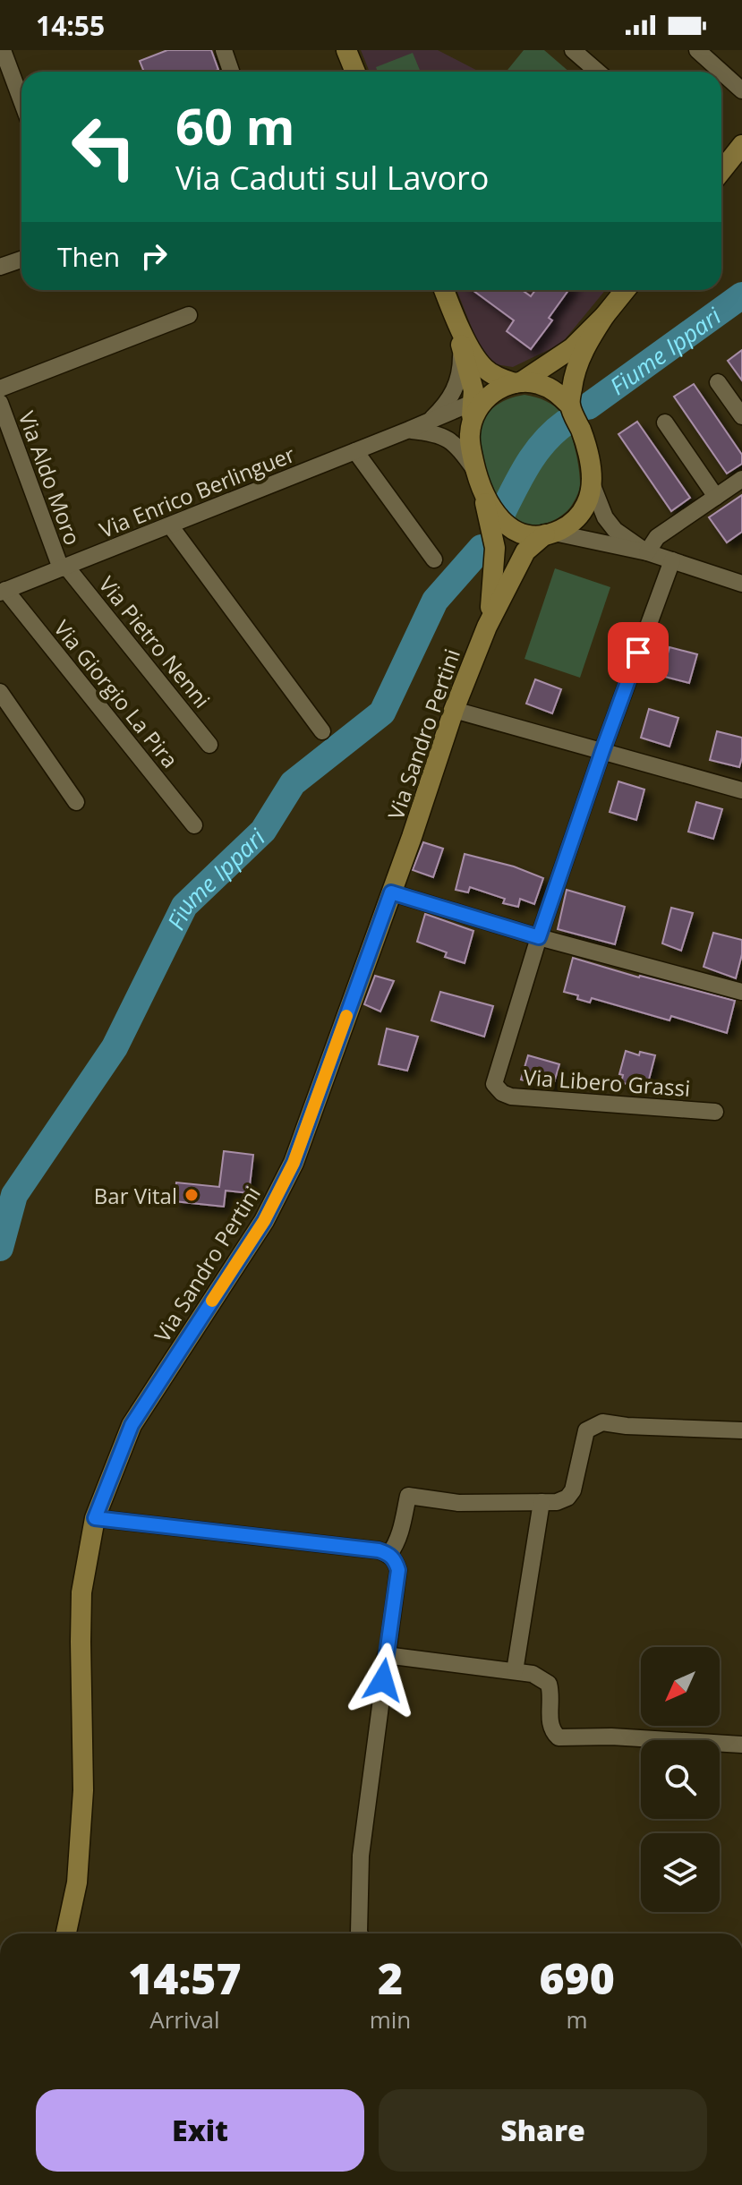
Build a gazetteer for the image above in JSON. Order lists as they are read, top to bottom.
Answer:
{
  "streets": {
    "main road": ["Via Sandro Pertini"],
    "street": [
      "Via Aldo Moro",
      "Via Enrico Berlinguer",
      "Via Pietro Nenni",
      "Via Giorgio La Pira",
      "Via Libero Grassi"
    ]
  },
  "crossings": [
    ["Via Aldo Moro", "Via Enrico Berlinguer"],
    ["Via Aldo Moro", "Via Pietro Nenni"],
    ["Via Enrico Berlinguer", "Via Pietro Nenni"],
    ["Via Enrico Berlinguer", "Via Giorgio La Pira"]
  ],
  "water": ["Fiume Ippari"],
  "places": ["Bar Vital"],
  "north": "bottom left",
  "page": {
    "status": "14:55",
    "turn": ["60 m", "Via Caduti sul Lavoro"],
    "then": "Then",
    "eta": [
      "14:57",
      "Arrival",
      "2",
      "min",
      "690",
      "m"
    ],
    "buttons": ["Exit", "Share"]
  }
}
